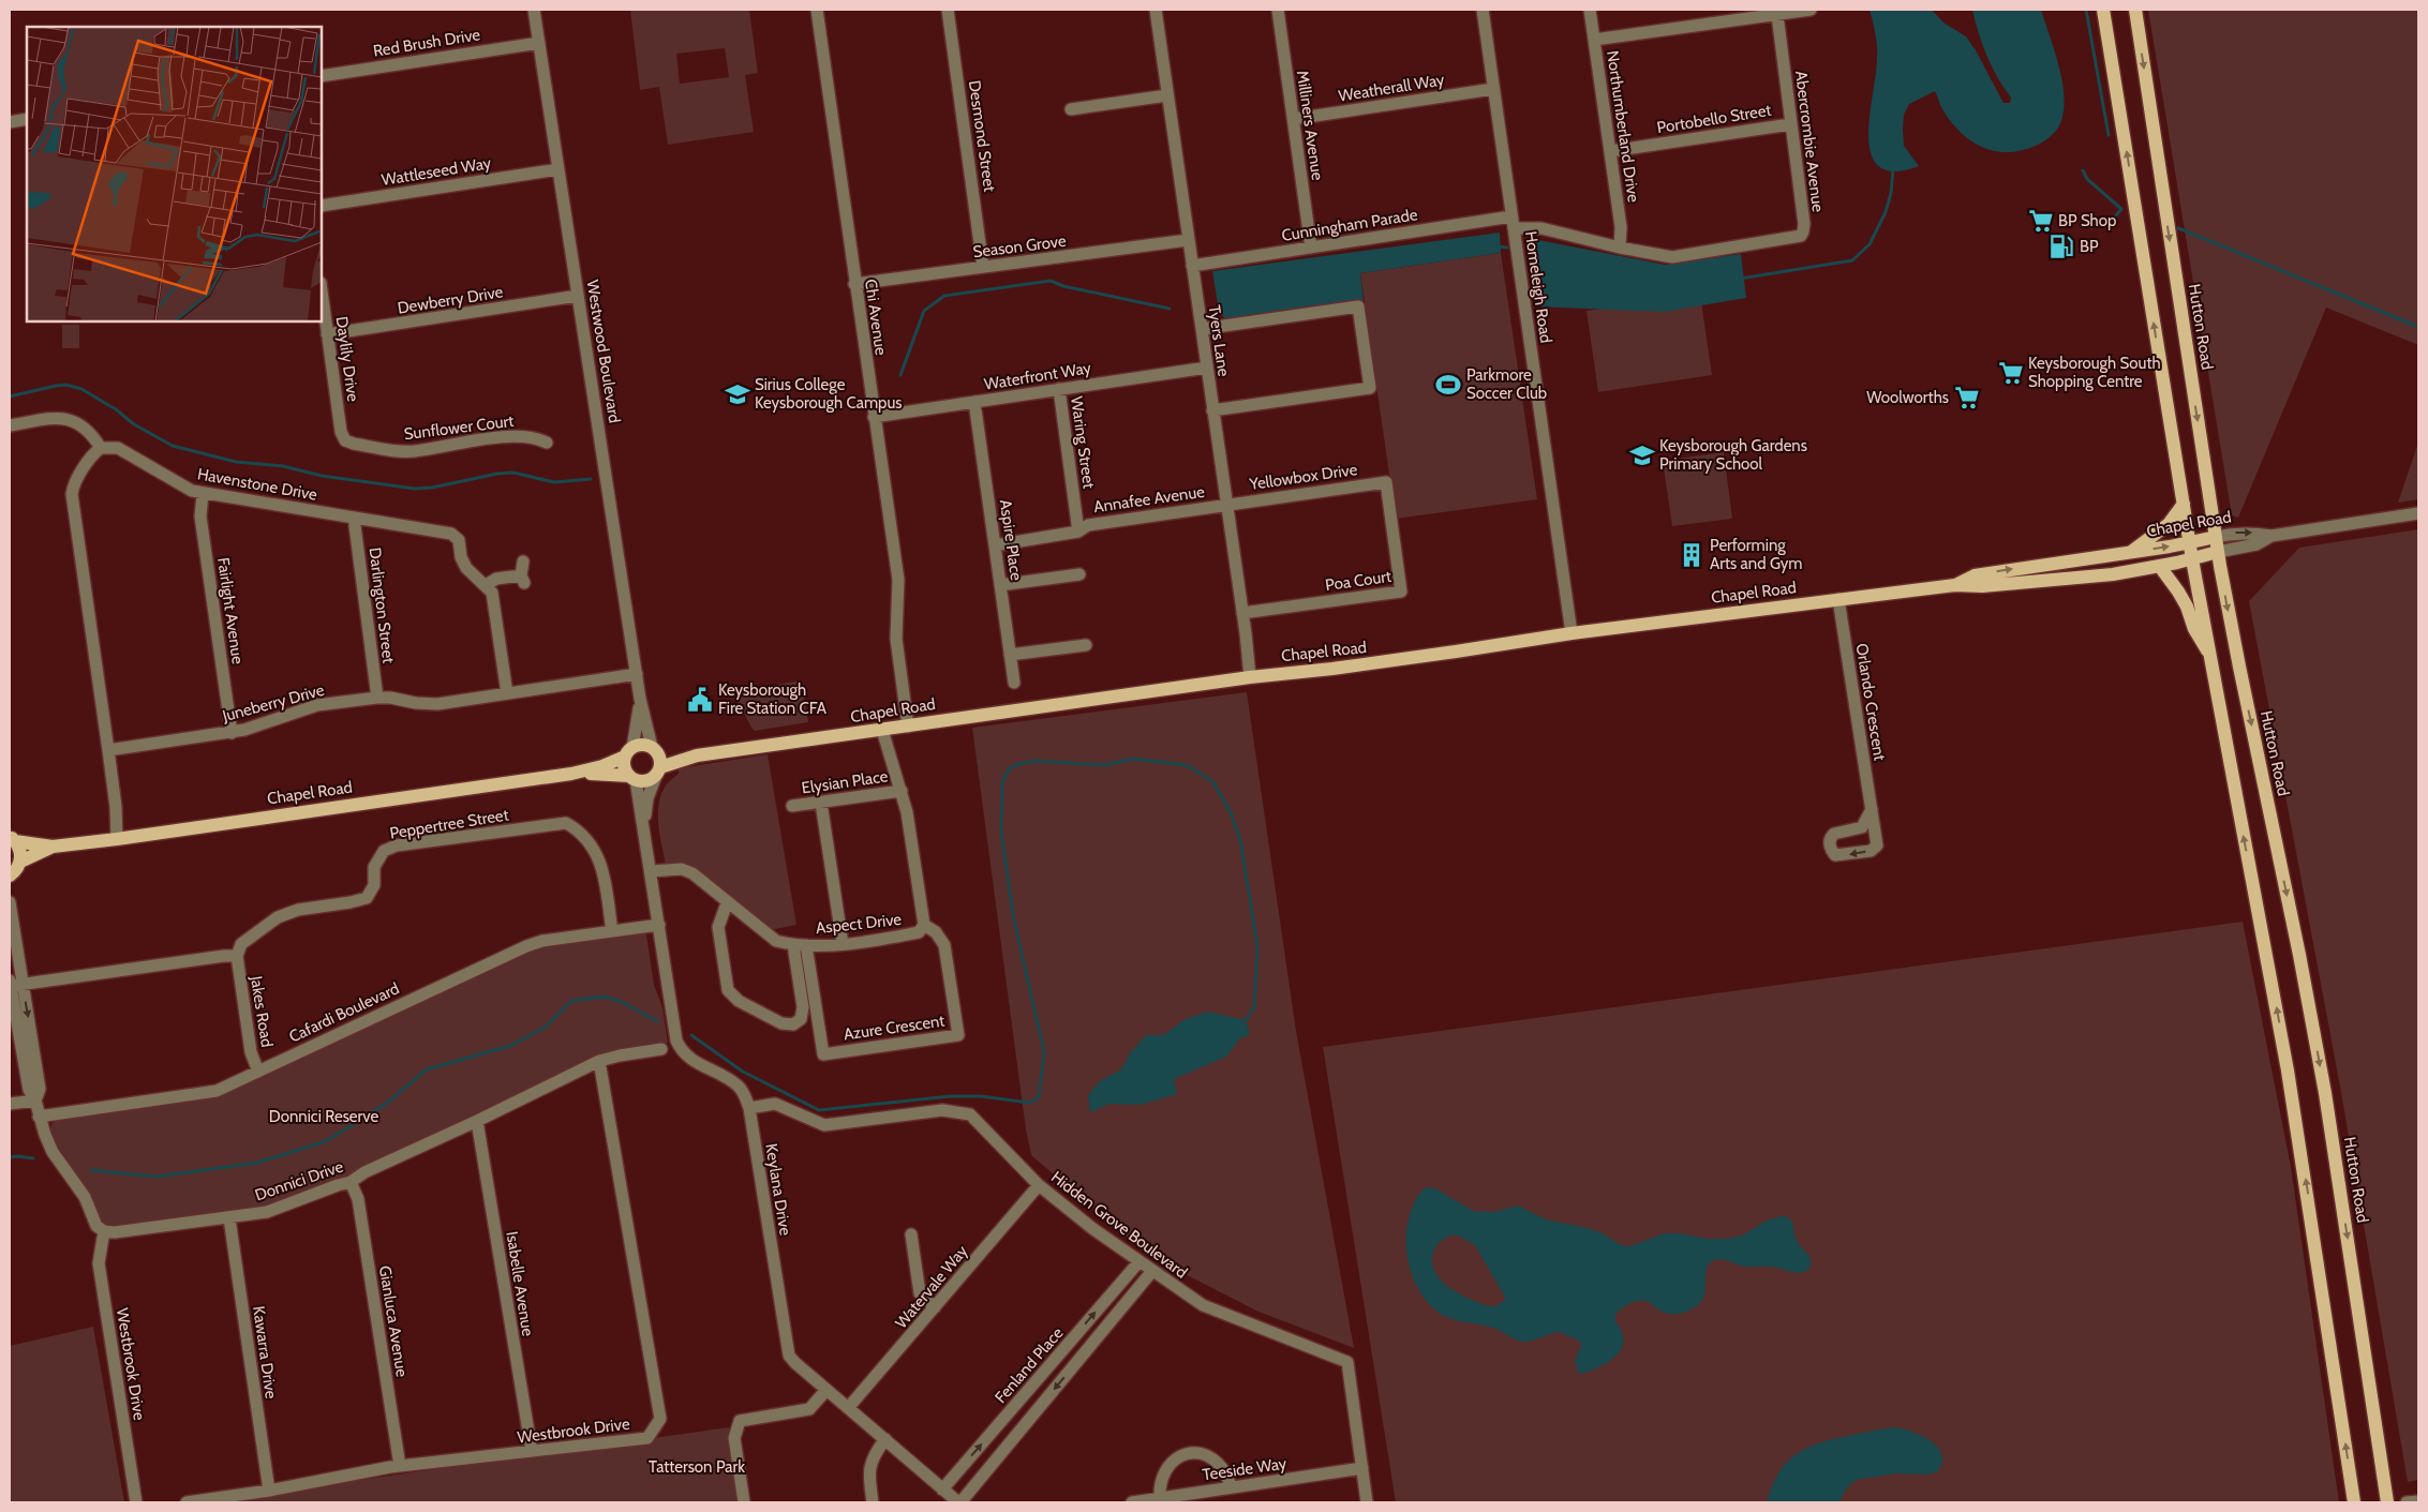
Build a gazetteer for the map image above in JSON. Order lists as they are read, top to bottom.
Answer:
{
  "streets": {
    "main road": ["Hutton Road", "Chapel Road"],
    "street": [
      "Red Brush Drive",
      "Weatherall Way",
      "Portobello Street",
      "Milliners Avenue",
      "Northumberland Drive",
      "Desmond Street",
      "Abercrombie Avenue",
      "Wattleseed Way",
      "Cunningham Parade",
      "Season Grove",
      "Homeleigh Road",
      "Dewberry Drive",
      "Chi Avenue",
      "Tyers Lane",
      "Westwood Boulevard",
      "Daylily Drive",
      "Waterfront Way",
      "Sunflower Court",
      "Waring Street",
      "Yellowbox Drive",
      "Havenstone Drive",
      "Annafee Avenue",
      "Aspire Place",
      "Poa Court",
      "Darlington Street",
      "Fairlight Avenue",
      "Orlando Crescent",
      "Juneberry Drive",
      "Elysian Place",
      "Peppertree Street",
      "Aspect Drive",
      "Jakes Road",
      "Cafardi Boulevard",
      "Azure Crescent",
      "Donnici Drive",
      "Keylana Drive",
      "Hidden Grove Boulevard",
      "Isabelle Avenue",
      "Watervale Way",
      "Gianluca Avenue",
      "Kawarra Drive",
      "Westbrook Drive",
      "Fenland Place",
      "Teeside Way"
    ]
  },
  "crossings": [
    ["Red Brush Drive", "Westwood Boulevard"],
    ["Weatherall Way", "Milliners Avenue"],
    ["Weatherall Way", "Homeleigh Road"],
    ["Portobello Street", "Northumberland Drive"],
    ["Portobello Street", "Abercrombie Avenue"],
    ["Milliners Avenue", "Cunningham Parade"],
    ["Northumberland Drive", "Abercrombie Avenue"],
    ["Desmond Street", "Season Grove"],
    ["Abercrombie Avenue", "Cunningham Parade"],
    ["Abercrombie Avenue", "Homeleigh Road"],
    ["Wattleseed Way", "Westwood Boulevard"],
    ["Cunningham Parade", "Homeleigh Road"],
    ["Cunningham Parade", "Tyers Lane"],
    ["Season Grove", "Chi Avenue"],
    ["Season Grove", "Tyers Lane"],
    ["Homeleigh Road", "Chapel Road"],
    ["Dewberry Drive", "Westwood Boulevard"],
    ["Dewberry Drive", "Daylily Drive"],
    ["Chi Avenue", "Waterfront Way"],
    ["Chi Avenue", "Chapel Road"],
    ["Hutton Road", "Chapel Road"],
    ["Tyers Lane", "Waterfront Way"],
    ["Tyers Lane", "Yellowbox Drive"],
    ["Tyers Lane", "Annafee Avenue"],
    ["Tyers Lane", "Chapel Road"],
    ["Tyers Lane", "Poa Court"],
    ["Westwood Boulevard", "Chapel Road"],
    ["Westwood Boulevard", "Juneberry Drive"],
    ["Westwood Boulevard", "Keylana Drive"],
    ["Daylily Drive", "Sunflower Court"],
    ["Waterfront Way", "Waring Street"],
    ["Waterfront Way", "Aspire Place"],
    ["Waring Street", "Annafee Avenue"],
    ["Yellowbox Drive", "Annafee Avenue"],
    ["Yellowbox Drive", "Poa Court"],
    ["Havenstone Drive", "Darlington Street"],
    ["Havenstone Drive", "Fairlight Avenue"],
    ["Havenstone Drive", "Juneberry Drive"],
    ["Annafee Avenue", "Aspire Place"],
    ["Chapel Road", "Orlando Crescent"],
    ["Chapel Road", "Aspect Drive"],
    ["Chapel Road", "Keylana Drive"],
    ["Darlington Street", "Juneberry Drive"],
    ["Fairlight Avenue", "Juneberry Drive"],
    ["Elysian Place", "Aspect Drive"],
    ["Peppertree Street", "Jakes Road"],
    ["Peppertree Street", "Cafardi Boulevard"],
    ["Aspect Drive", "Azure Crescent"],
    ["Aspect Drive", "Keylana Drive"],
    ["Jakes Road", "Cafardi Boulevard"],
    ["Cafardi Boulevard", "Keylana Drive"],
    ["Donnici Drive", "Isabelle Avenue"],
    ["Donnici Drive", "Gianluca Avenue"],
    ["Donnici Drive", "Kawarra Drive"],
    ["Donnici Drive", "Westbrook Drive"],
    ["Keylana Drive", "Hidden Grove Boulevard"],
    ["Keylana Drive", "Watervale Way"],
    ["Keylana Drive", "Fenland Place"],
    ["Hidden Grove Boulevard", "Watervale Way"],
    ["Hidden Grove Boulevard", "Fenland Place"],
    ["Hidden Grove Boulevard", "Teeside Way"],
    ["Isabelle Avenue", "Westbrook Drive"],
    ["Gianluca Avenue", "Westbrook Drive"],
    ["Kawarra Drive", "Westbrook Drive"]
  ],
  "parks": ["Donnici Reserve", "Tatterson Park"],
  "places": {
    "supermarket": ["BP Shop", "Keysborough South Shopping Centre", "Woolworths"],
    "fuel station": ["BP"],
    "sports": ["Parkmore Soccer Club"],
    "school or university": ["Sirius College Keysborough Campus", "Keysborough Gardens Primary School"],
    "building": ["Performing Arts and Gym"],
    "public building": ["Keysborough Fire Station CFA"]
  }
}
